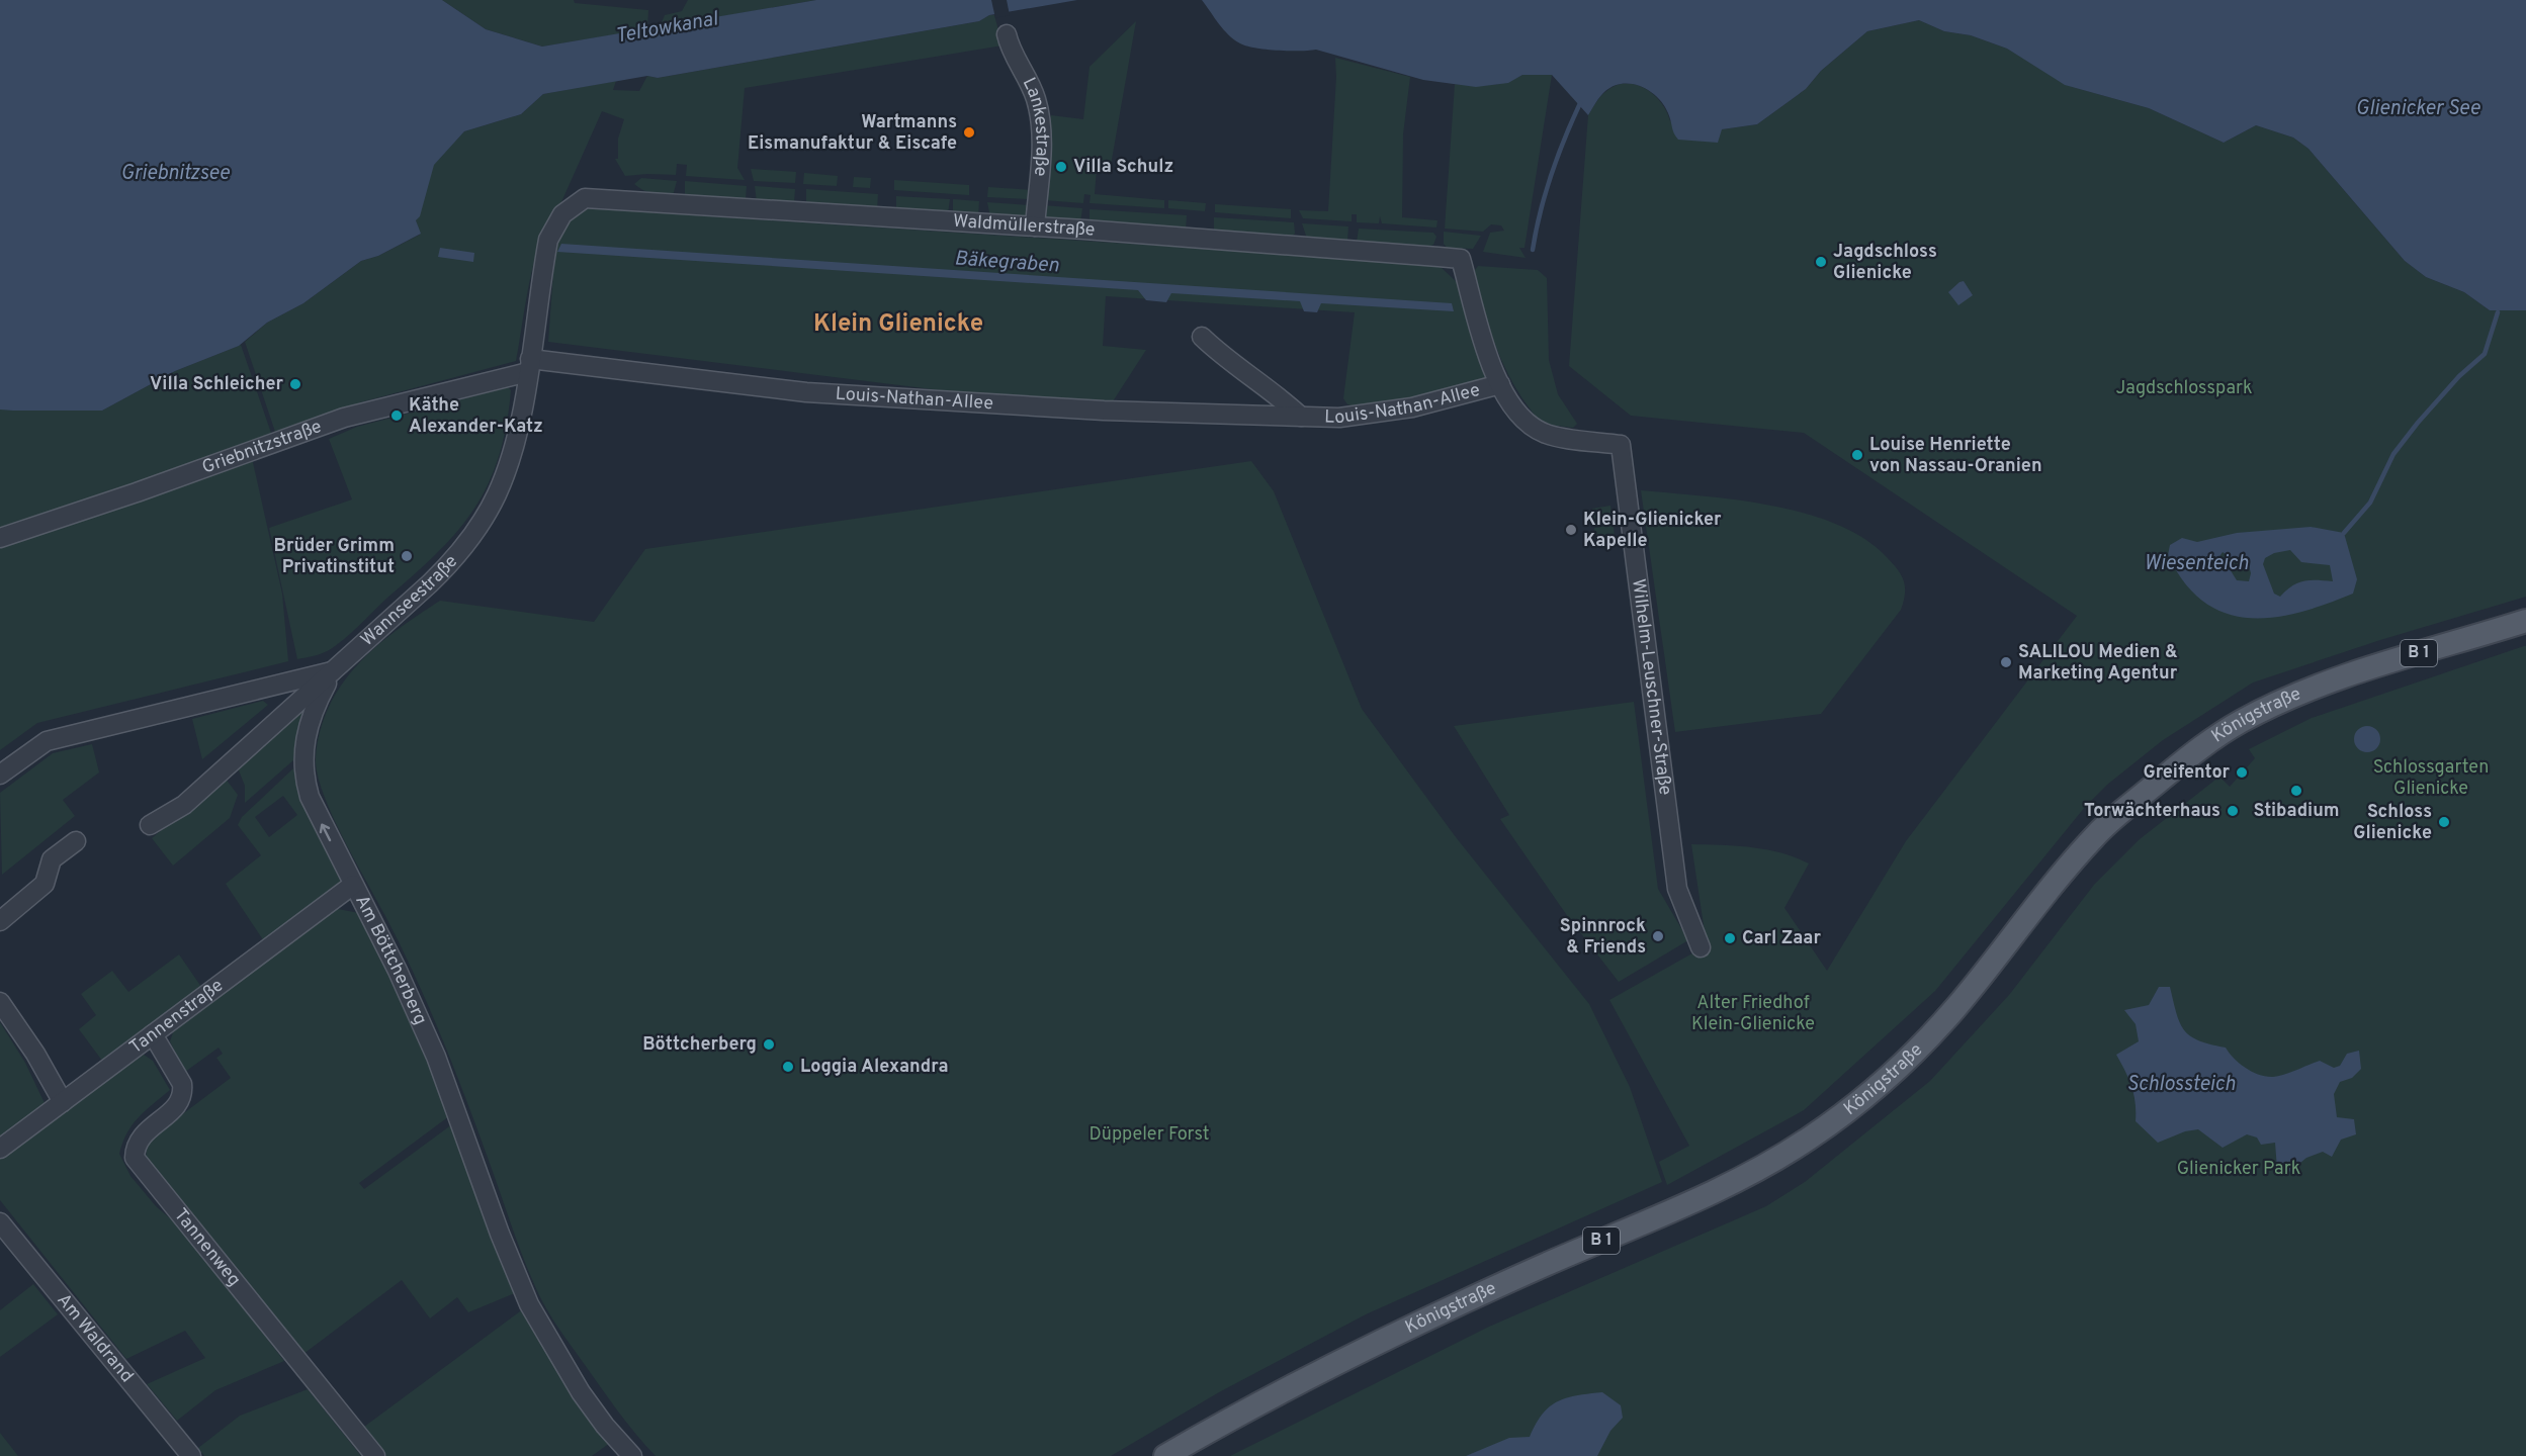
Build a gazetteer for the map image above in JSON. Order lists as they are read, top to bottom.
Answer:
{
  "streets": {
    "main road": ["B 1", "Königstraße"],
    "street": [
      "Lankestraße",
      "Waldmüllerstraße",
      "Louis-Nathan-Allee",
      "Griebnitzstraße",
      "Wannseestraße",
      "Wilhelm-Leuschner-Straße",
      "Am Böttcherberg",
      "Tannenstraße",
      "Tannenweg",
      "Am Waldrand"
    ]
  },
  "crossings": [
    ["Lankestraße", "Waldmüllerstraße"],
    ["Waldmüllerstraße", "Wannseestraße"],
    ["Waldmüllerstraße", "Wilhelm-Leuschner-Straße"],
    ["Louis-Nathan-Allee", "Griebnitzstraße"],
    ["Louis-Nathan-Allee", "Wannseestraße"],
    ["Louis-Nathan-Allee", "Wilhelm-Leuschner-Straße"],
    ["Griebnitzstraße", "Wannseestraße"],
    ["Wannseestraße", "Am Böttcherberg"],
    ["Am Böttcherberg", "Tannenstraße"],
    ["Tannenstraße", "Tannenweg"]
  ],
  "districts": ["Klein Glienicke"],
  "water": [
    "Teltowkanal",
    "Glienicker See",
    "Griebnitzsee",
    "Bäkegraben",
    "Wiesenteich",
    "Schlossteich"
  ],
  "parks": [
    "Jagdschlosspark",
    "Schlossgarten Glienicke",
    "Alter Friedhof Klein-Glienicke",
    "Düppeler Forst",
    "Glienicker Park"
  ],
  "places": [
    "Wartmanns Eismanufaktur & Eiscafe",
    "Villa Schulz",
    "Jagdschloss Glienicke",
    "Villa Schleicher",
    "Käthe Alexander-Katz",
    "Louise Henriette von Nassau-Oranien",
    "Klein-Glienicker Kapelle",
    "Brüder Grimm Privatinstitut",
    "SALILOU Medien & Marketing Agentur",
    "Greifentor",
    "Stibadium",
    "Torwächterhaus",
    "Schloss Glienicke",
    "Spinnrock & Friends",
    "Carl Zaar",
    "Böttcherberg",
    "Loggia Alexandra"
  ]
}
